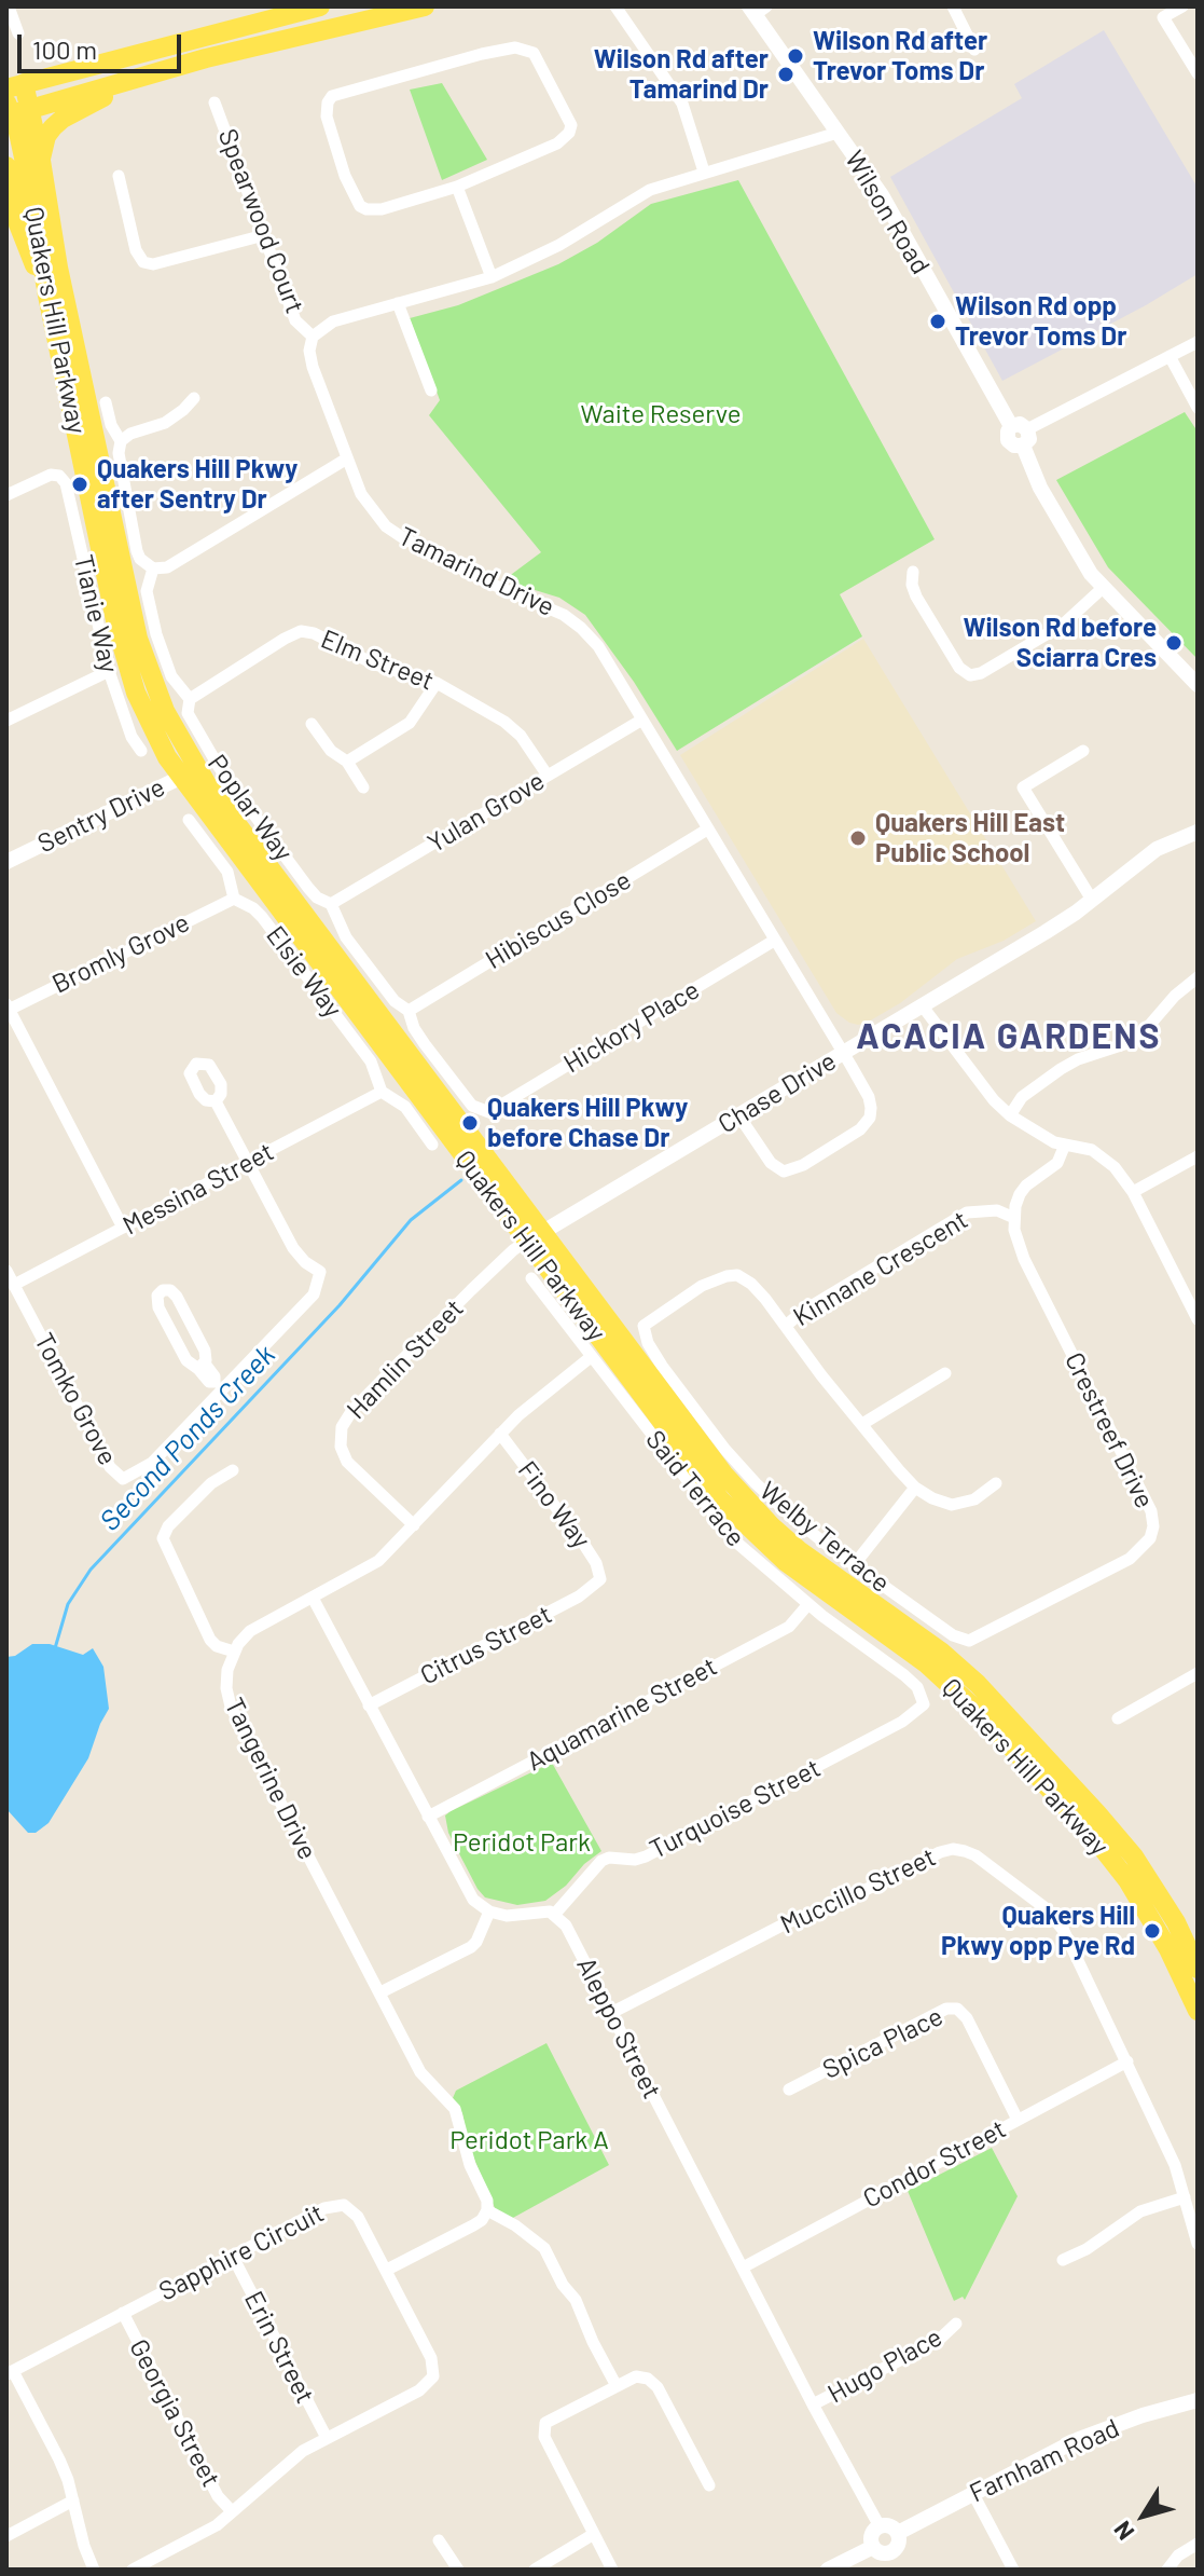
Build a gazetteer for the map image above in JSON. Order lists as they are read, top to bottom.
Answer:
{
  "streets": {
    "main road": ["Quakers Hill Parkway"],
    "street": [
      "Wilson Road",
      "Spearwood Court",
      "Tamarind Drive",
      "Tianie Way",
      "Elm Street",
      "Poplar Way",
      "Yulan Grove",
      "Sentry Drive",
      "Hibiscus Close",
      "Bromly Grove",
      "Elsie Way",
      "Hickory Place",
      "Chase Drive",
      "Messina Street",
      "Kinnane Crescent",
      "Hamlin Street",
      "Tomko Grove",
      "Crestreef Drive",
      "Said Terrace",
      "Fino Way",
      "Welby Terrace",
      "Citrus Street",
      "Aquamarine Street",
      "Tangerine Drive",
      "Turquoise Street",
      "Muccillo Street",
      "Aleppo Street",
      "Spica Place",
      "Condor Street",
      "Sapphire Circuit",
      "Erin Street",
      "Hugo Place",
      "Georgia Street",
      "Farnham Road"
    ]
  },
  "crossings": [
    ["Spearwood Court", "Tamarind Drive"],
    ["Quakers Hill Parkway", "Sentry Drive"],
    ["Quakers Hill Parkway", "Chase Drive"],
    ["Quakers Hill Parkway", "Hamlin Street"],
    ["Tamarind Drive", "Yulan Grove"],
    ["Tamarind Drive", "Hibiscus Close"],
    ["Tamarind Drive", "Hickory Place"],
    ["Tamarind Drive", "Chase Drive"],
    ["Elm Street", "Poplar Way"],
    ["Elm Street", "Yulan Grove"],
    ["Poplar Way", "Yulan Grove"],
    ["Hibiscus Close", "Hickory Place"],
    ["Bromly Grove", "Elsie Way"],
    ["Elsie Way", "Messina Street"],
    ["Chase Drive", "Hamlin Street"],
    ["Messina Street", "Tomko Grove"],
    ["Kinnane Crescent", "Crestreef Drive"],
    ["Kinnane Crescent", "Welby Terrace"],
    ["Crestreef Drive", "Welby Terrace"],
    ["Said Terrace", "Aquamarine Street"],
    ["Said Terrace", "Turquoise Street"],
    ["Fino Way", "Citrus Street"],
    ["Turquoise Street", "Aleppo Street"],
    ["Muccillo Street", "Aleppo Street"],
    ["Muccillo Street", "Condor Street"],
    ["Aleppo Street", "Condor Street"],
    ["Aleppo Street", "Hugo Place"],
    ["Aleppo Street", "Farnham Road"],
    ["Spica Place", "Condor Street"],
    ["Sapphire Circuit", "Erin Street"],
    ["Sapphire Circuit", "Georgia Street"]
  ],
  "districts": ["ACACIA GARDENS"],
  "water": ["Second Ponds Creek"],
  "parks": ["Waite Reserve", "Peridot Park", "Peridot Park A"],
  "places": [
    "Wilson Rd after Trevor Toms Dr",
    "Wilson Rd after Tamarind Dr",
    "Wilson Rd opp Trevor Toms Dr",
    "Quakers Hill Pkwy after Sentry Dr",
    "Wilson Rd before Sciarra Cres",
    "Quakers Hill East Public School",
    "Quakers Hill Pkwy before Chase Dr",
    "Quakers Hill Pkwy opp Pye Rd"
  ],
  "scale_bar": "100 m",
  "north": "bottom left"
}
